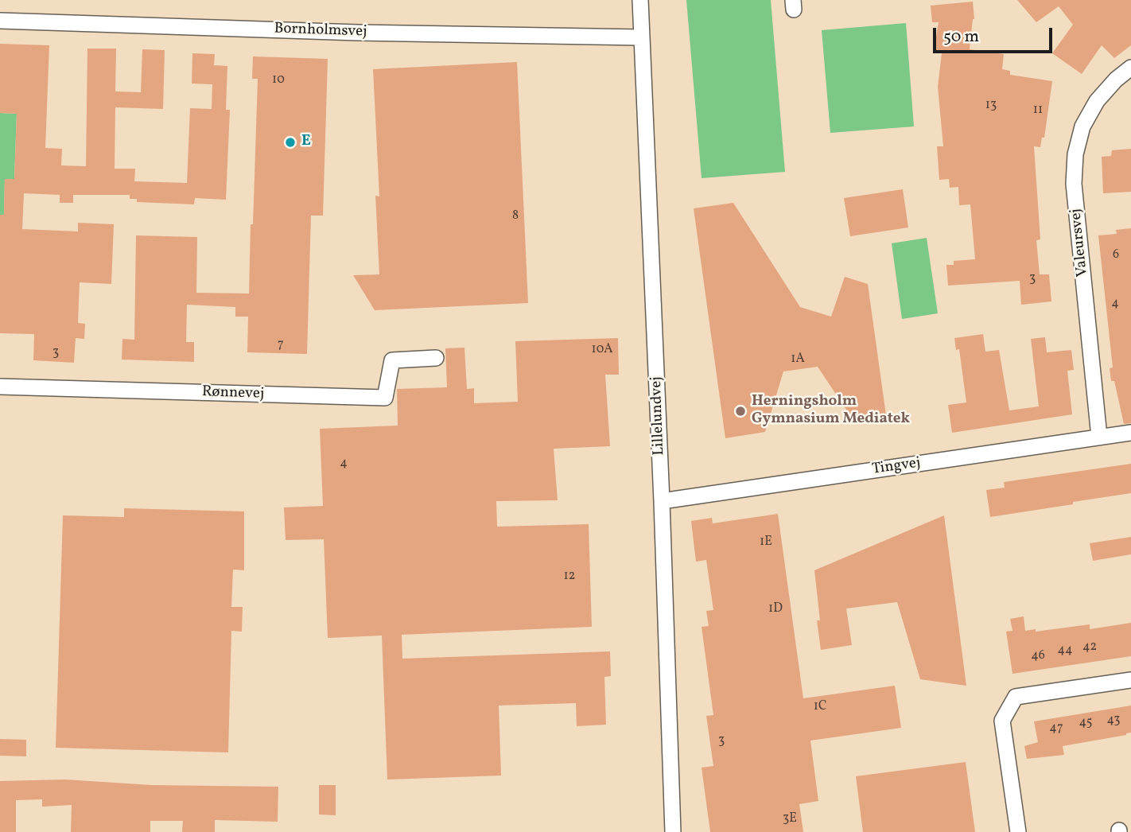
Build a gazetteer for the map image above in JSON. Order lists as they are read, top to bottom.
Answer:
{
  "streets": {
    "street": [
      "Bornholmsvej",
      "Valeursvej",
      "Rønnevej",
      "Lillelundvej",
      "Tingvej"
    ]
  },
  "crossings": [
    ["Bornholmsvej", "Lillelundvej"],
    ["Valeursvej", "Tingvej"],
    ["Lillelundvej", "Tingvej"]
  ],
  "places": ["E", "Herningsholm Gymnasium Mediatek"],
  "house_numbers": [
    "10",
    "13",
    "11",
    "8",
    "6",
    "3",
    "4",
    "7",
    "10A",
    "3",
    "1A",
    "4",
    "1E",
    "12",
    "1D",
    "42",
    "44",
    "46",
    "1C",
    "43",
    "45",
    "47",
    "3",
    "3E"
  ],
  "scale_bar": "50 m"
}
